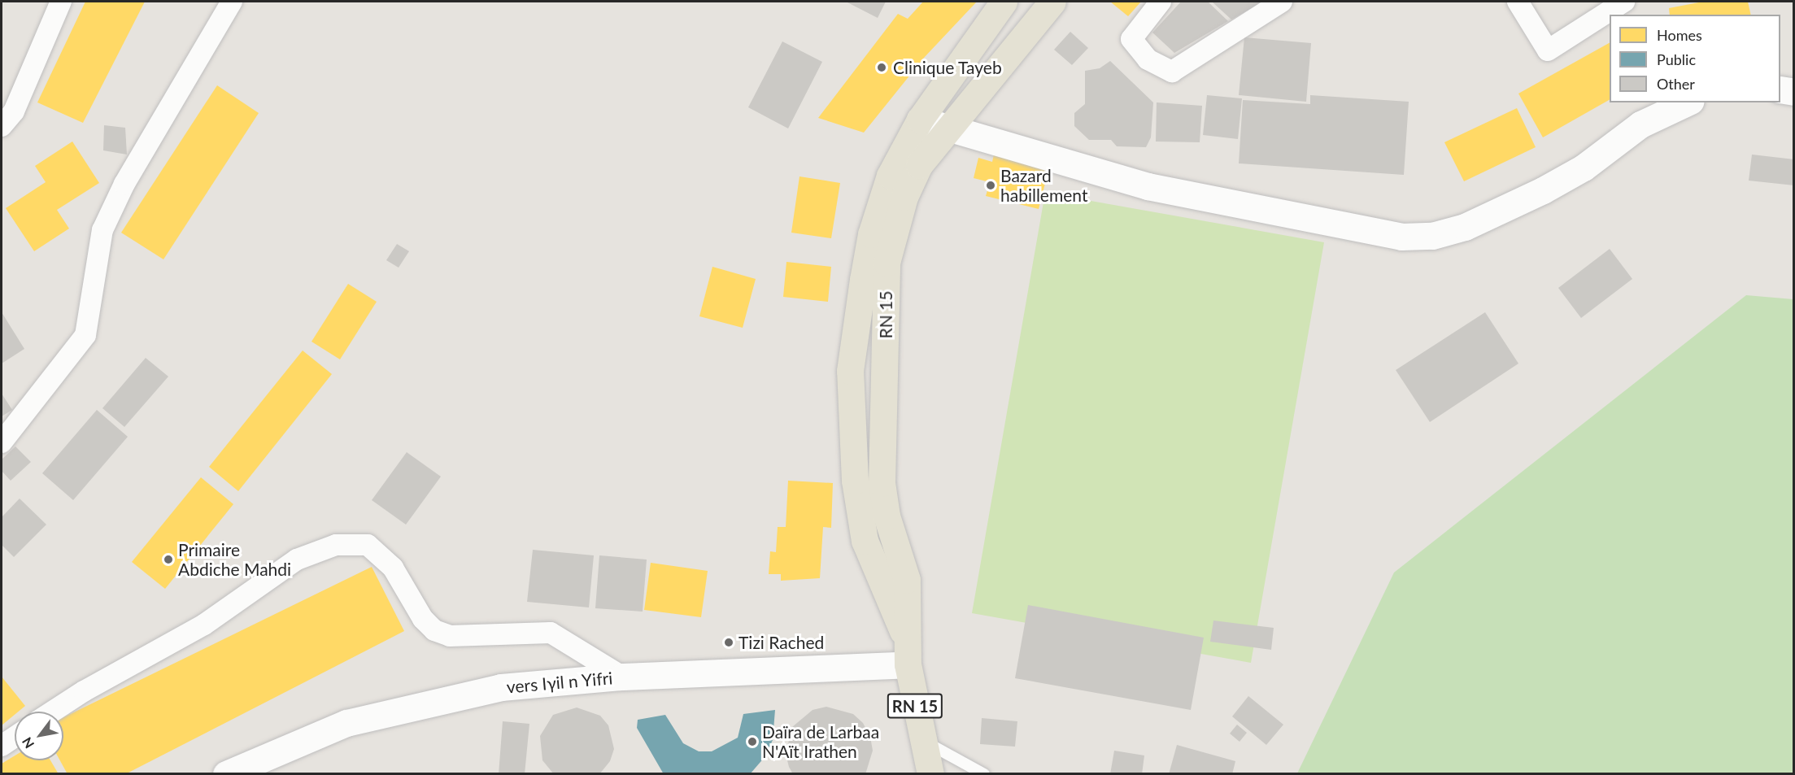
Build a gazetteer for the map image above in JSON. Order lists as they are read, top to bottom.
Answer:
{
  "streets": {
    "main road": ["RN 15", "vers Iγil n Yifri"]
  },
  "crossings": [
    ["RN 15", "vers Iγil n Yifri"]
  ],
  "places": [
    "Clinique Tayeb",
    "Bazard habillement",
    "Primaire Abdiche Mahdi",
    "Tizi Rached",
    "Daïra de Larbaa N'Aït Irathen"
  ],
  "legend": ["Homes", "Public", "Other"],
  "north": "bottom left"
}
